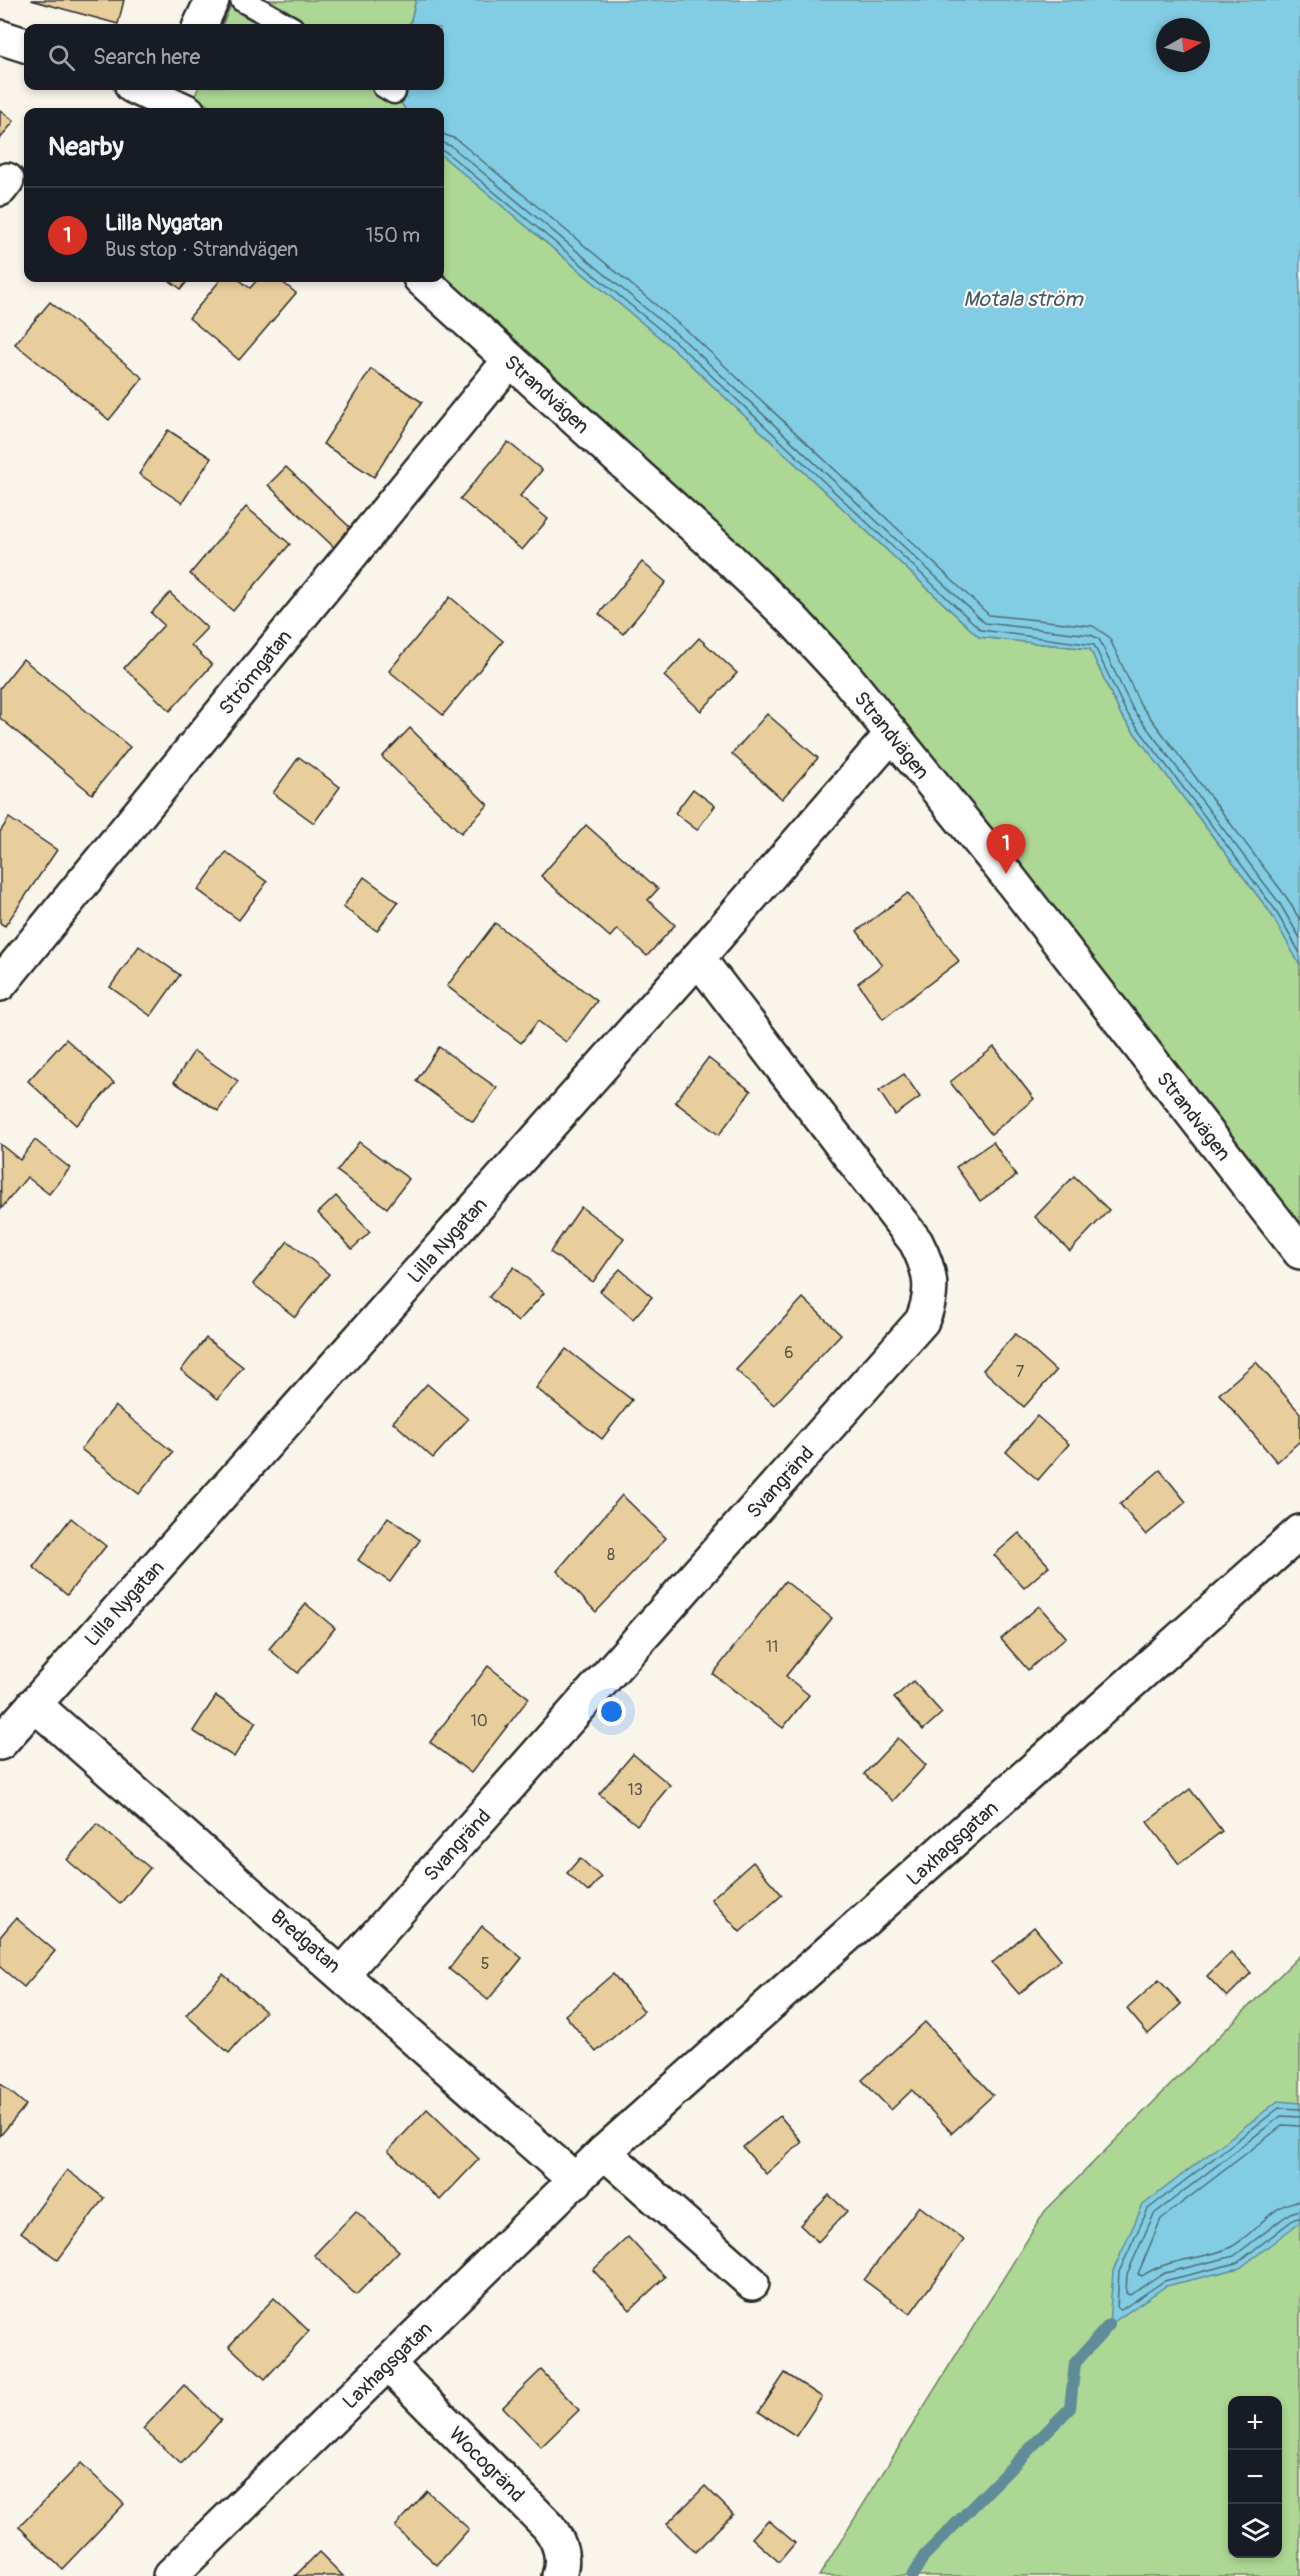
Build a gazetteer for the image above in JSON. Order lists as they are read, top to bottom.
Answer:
{
  "streets": {
    "street": [
      "Strandvägen",
      "Strömgatan",
      "Lilla Nygatan",
      "Svangränd",
      "Laxhagsgatan",
      "Bredgatan",
      "Wocogränd"
    ]
  },
  "crossings": [
    ["Strandvägen", "Strömgatan"],
    ["Strandvägen", "Lilla Nygatan"],
    ["Lilla Nygatan", "Svangränd"],
    ["Lilla Nygatan", "Bredgatan"],
    ["Svangränd", "Bredgatan"],
    ["Laxhagsgatan", "Bredgatan"],
    ["Laxhagsgatan", "Wocogränd"]
  ],
  "water": ["Motala ström"],
  "house_numbers": [
    "6",
    "7",
    "8",
    "11",
    "10",
    "13",
    "5"
  ],
  "north": "right",
  "page": {
    "search": "Search here",
    "heading": "Nearby",
    "list": [
      {
        "mark": "1",
        "name": "Lilla Nygatan",
        "note": "Bus stop · Strandvägen",
        "value": "150 m"
      }
    ],
    "pins": "1",
    "map_buttons": ["+", "−"]
  }
}
